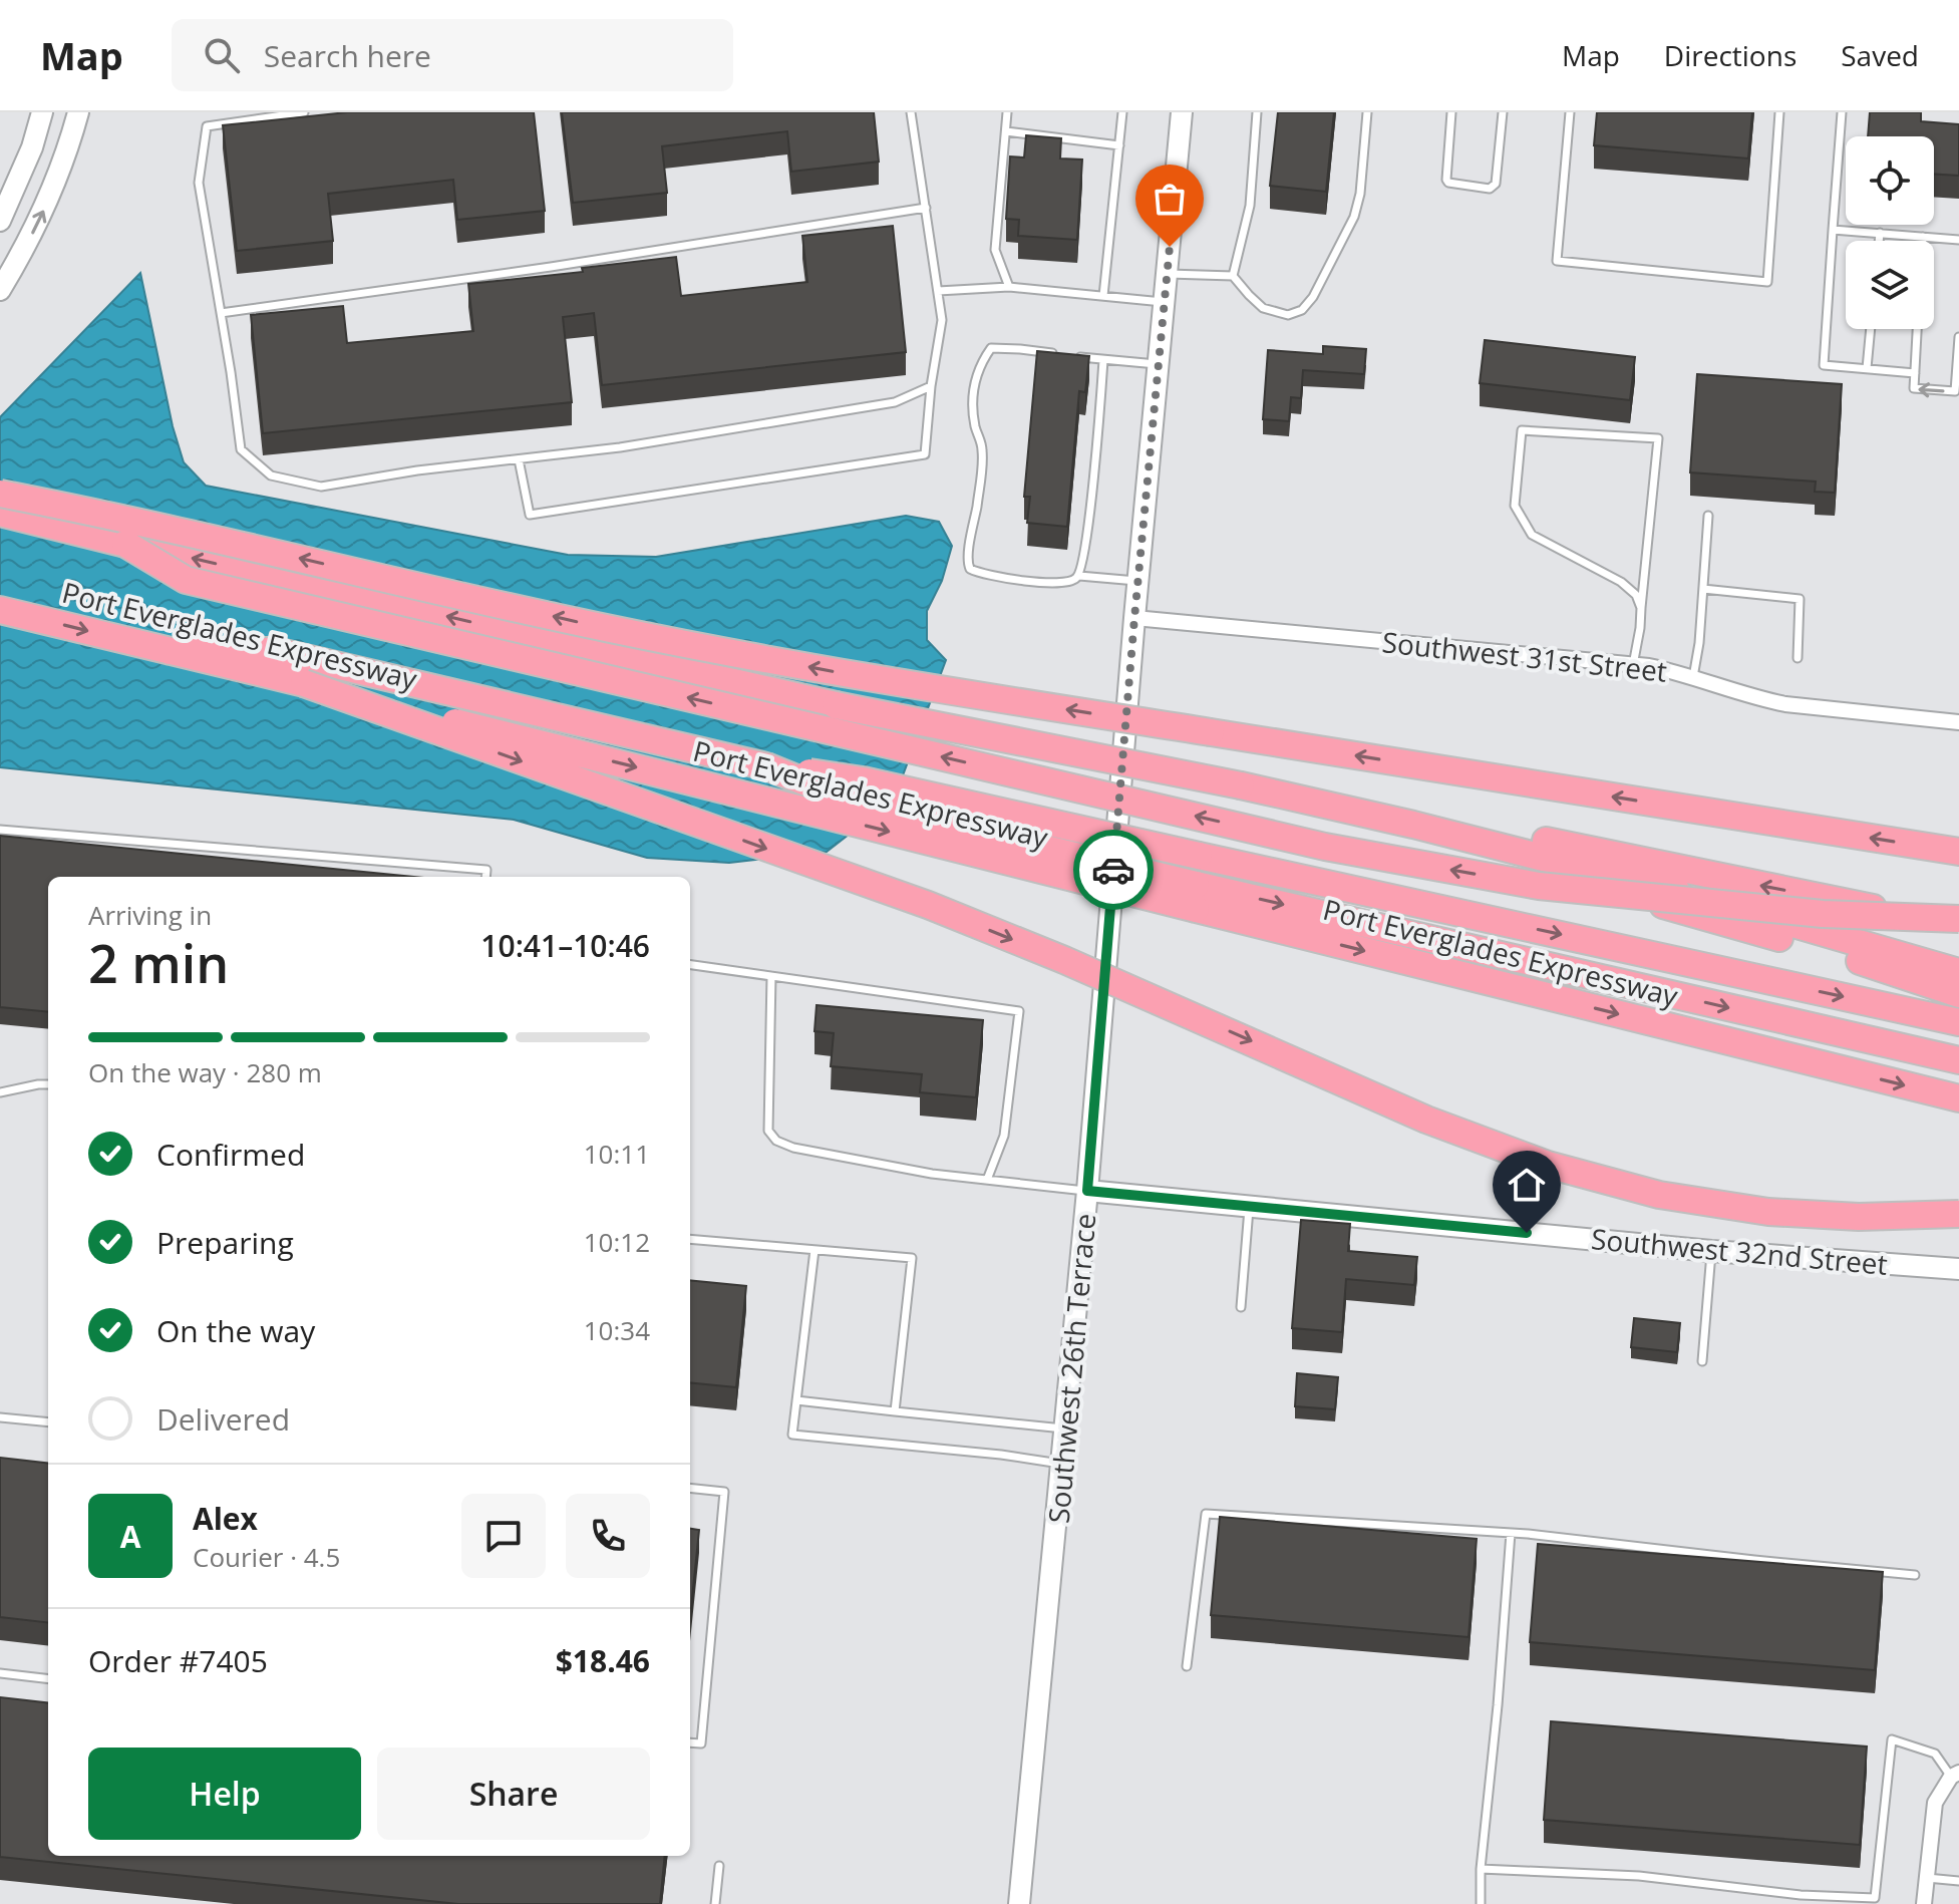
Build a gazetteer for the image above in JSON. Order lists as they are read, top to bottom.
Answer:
{
  "streets": {
    "highway": ["Port Everglades Expressway"],
    "street": ["Southwest 31st Street", "Southwest 32nd Street", "Southwest 26th Terrace"]
  },
  "crossings": [
    ["Southwest 31st Street", "Southwest 26th Terrace"],
    ["Southwest 32nd Street", "Southwest 26th Terrace"]
  ],
  "page": {
    "header": "Map",
    "search": "Search here",
    "nav": ["Map", "Directions", "Saved"],
    "heading": ["2 min", "Arriving in", "10:41–10:46"],
    "panel": [
      "Alex",
      "Courier · 4.5",
      "Order #7405",
      "$18.46"
    ],
    "bar": "On the way · 280 m",
    "list": [
      ["Confirmed", "10:11"],
      ["Preparing", "10:12"],
      ["On the way", "10:34"],
      "Delivered"
    ],
    "round": "A",
    "buttons": ["Help", "Share"]
  }
}
